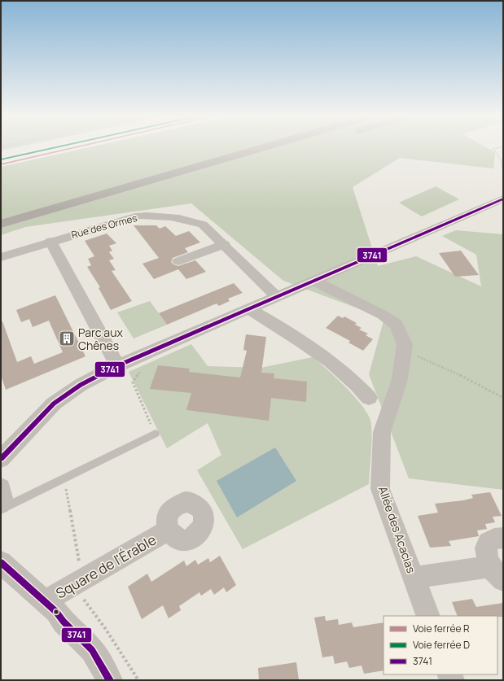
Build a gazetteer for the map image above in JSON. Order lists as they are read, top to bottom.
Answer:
{
  "streets": {
    "street": ["Rue des Ormes", "Allée des Acacias", "Square de l'Érable"]
  },
  "places": {
    "building": ["Parc aux Chênes"]
  },
  "lines": ["rail line R", "rail line D", "transit line 3741"],
  "legend": ["Voie ferrée R", "Voie ferrée D", "3741"]
}
